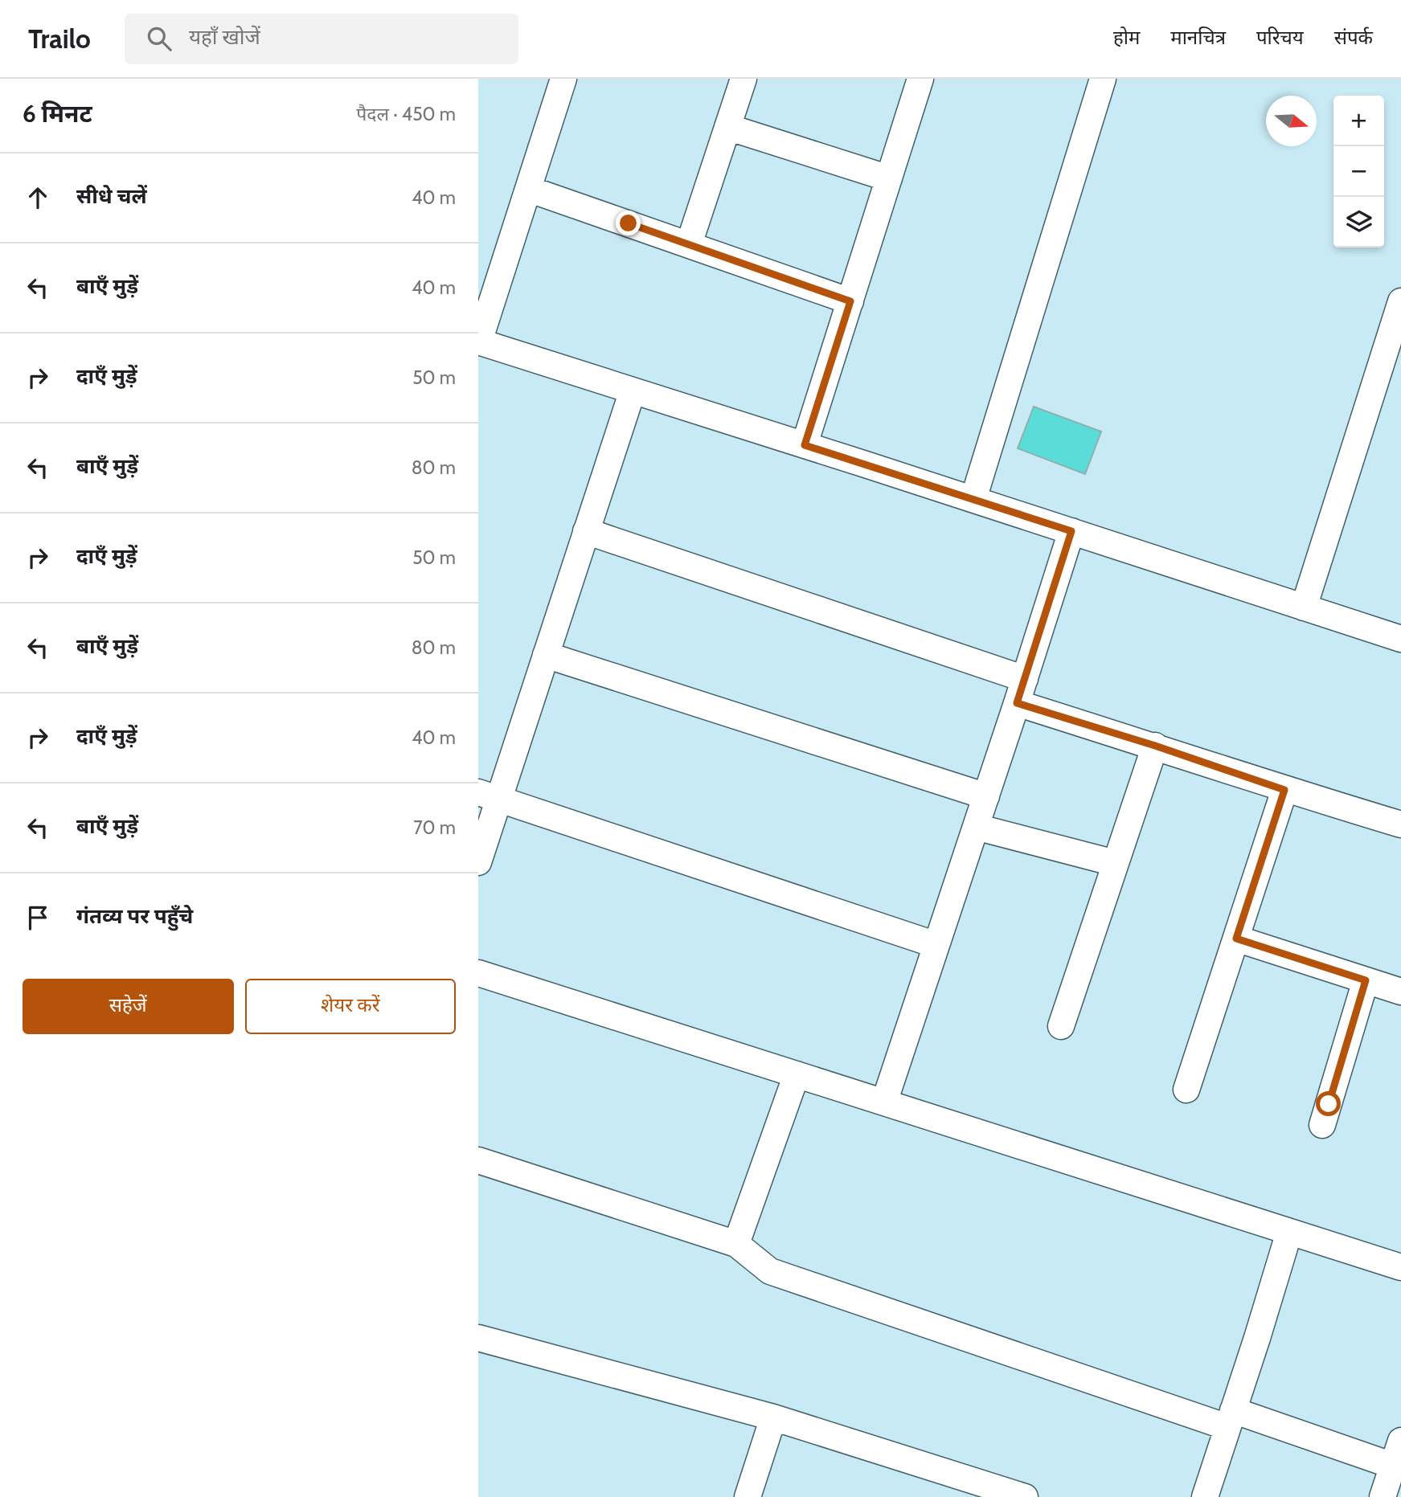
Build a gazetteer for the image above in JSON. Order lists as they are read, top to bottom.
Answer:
{
  "north": "right",
  "page": {
    "header": "Trailo",
    "search": "यहाँ खोजें",
    "nav": [
      "होम",
      "मानचित्र",
      "परिचय",
      "संपर्क"
    ],
    "heading": ["6 मिनट", "पैदल · 450 m"],
    "map_buttons": ["+", "−"],
    "list": [
      ["सीधे चलें", "40 m"],
      ["बाएँ मुड़ें", "40 m"],
      ["दाएँ मुड़ें", "50 m"],
      ["बाएँ मुड़ें", "80 m"],
      ["दाएँ मुड़ें", "50 m"],
      ["बाएँ मुड़ें", "80 m"],
      ["दाएँ मुड़ें", "40 m"],
      ["बाएँ मुड़ें", "70 m"],
      "गंतव्य पर पहुँचे"
    ],
    "buttons": ["सहेजें", "शेयर करें"]
  }
}
